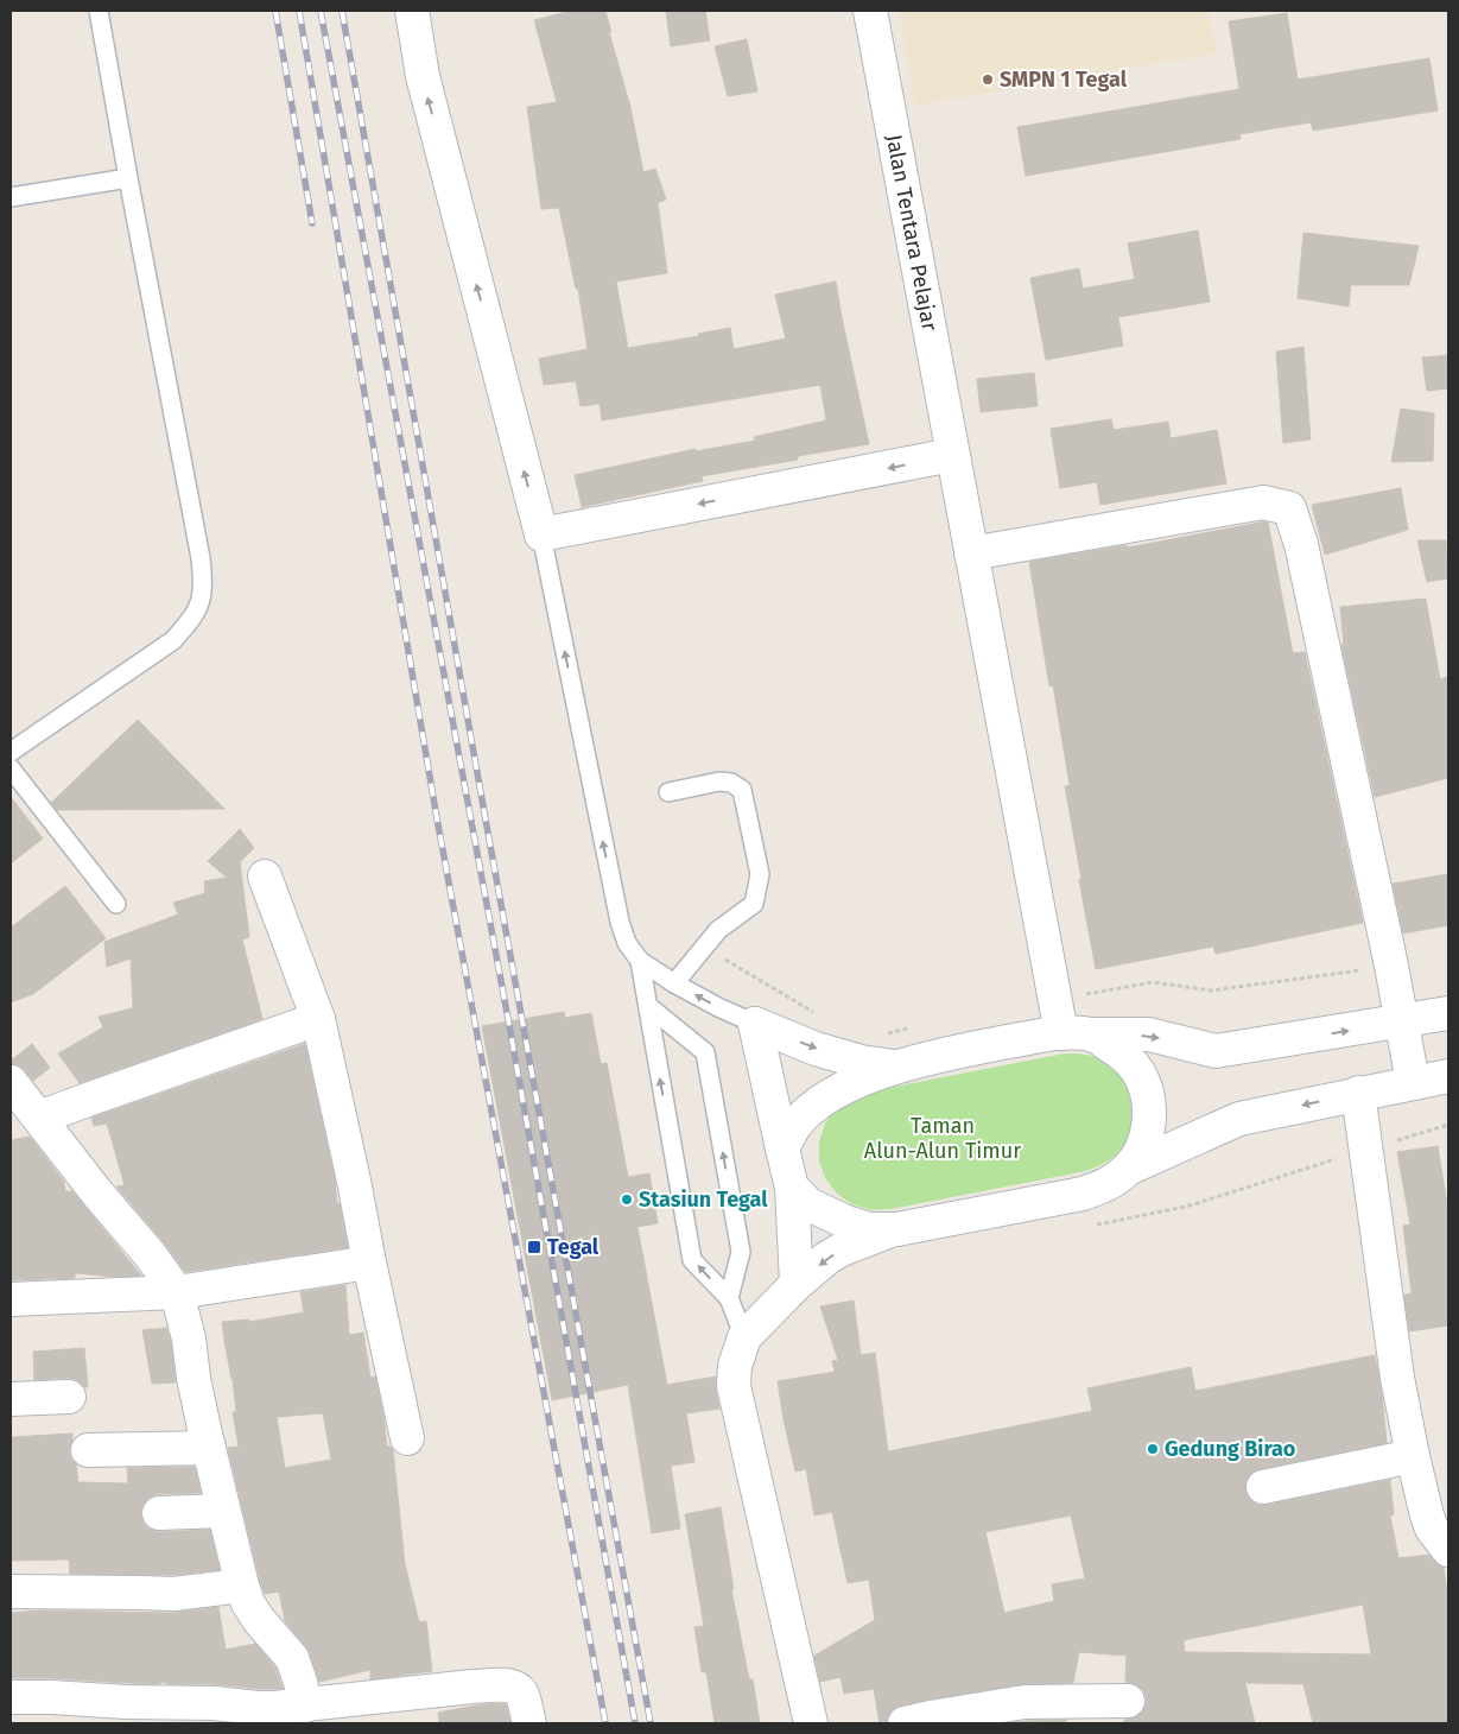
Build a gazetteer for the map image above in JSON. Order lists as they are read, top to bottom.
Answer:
{
  "streets": {
    "street": ["Jalan Tentara Pelajar"]
  },
  "parks": ["Taman Alun-Alun Timur"],
  "places": {
    "other": ["SMPN 1 Tegal", "Stasiun Tegal", "Gedung Birao"],
    "transit": ["Tegal"]
  }
}
